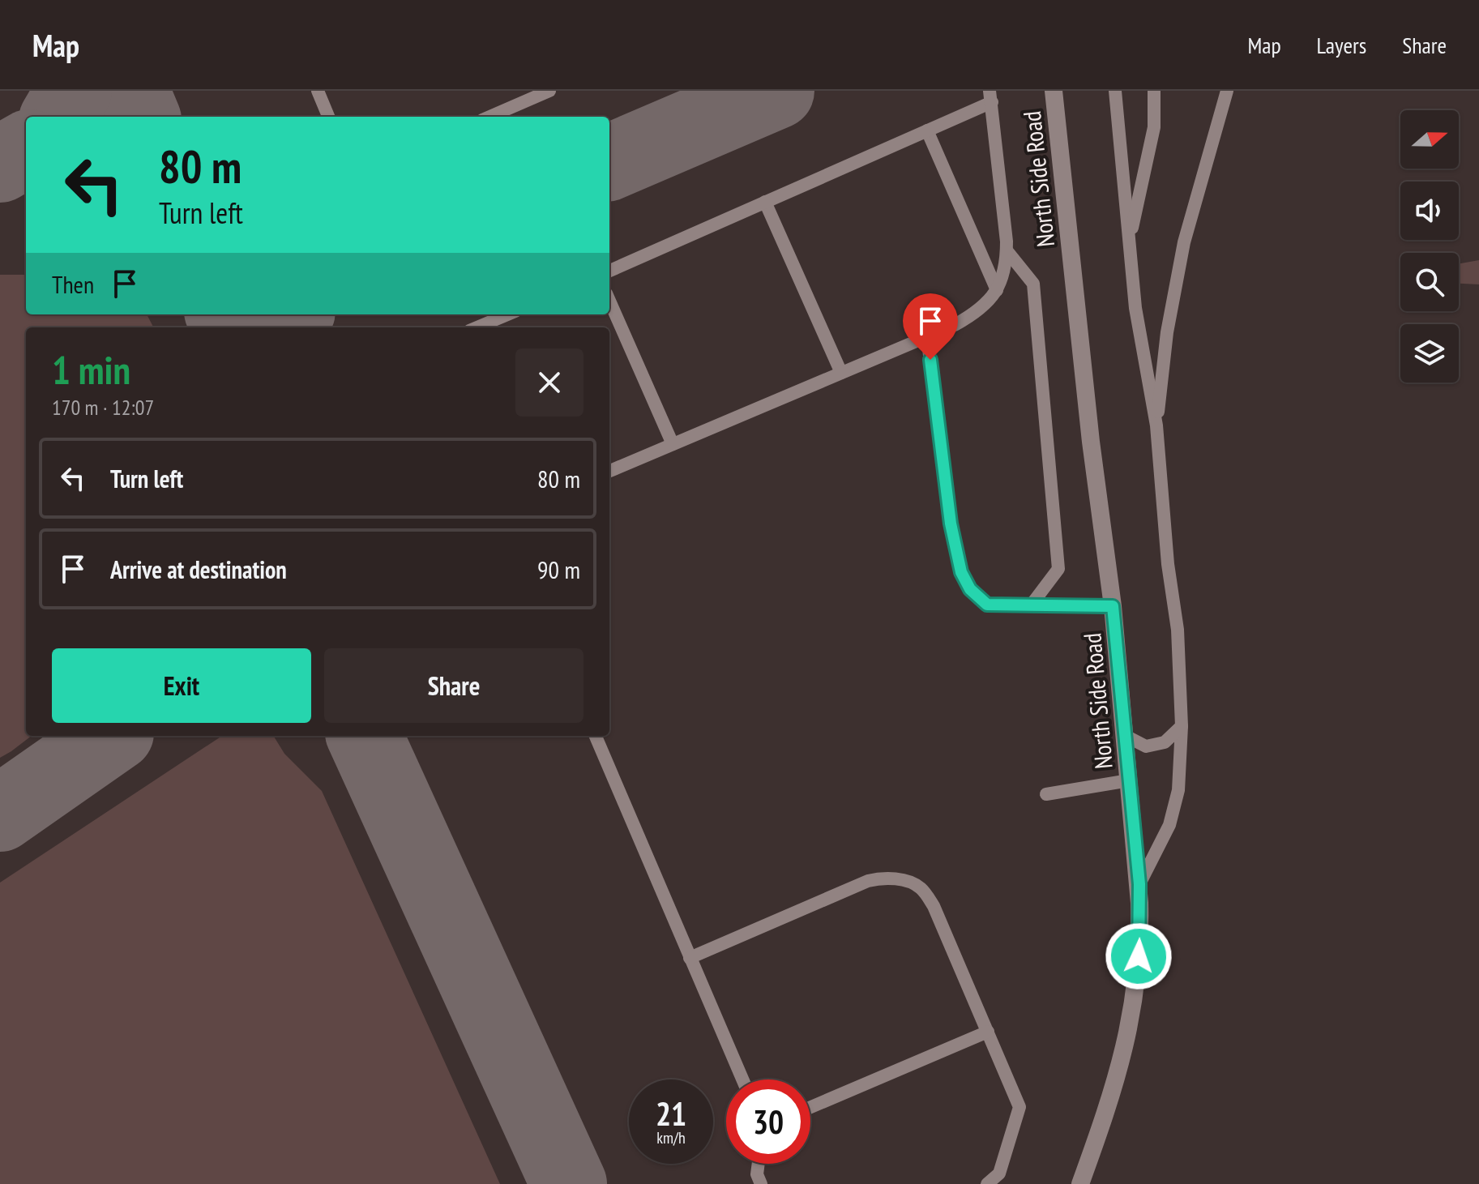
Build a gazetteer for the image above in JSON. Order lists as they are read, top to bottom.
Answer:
{
  "streets": {
    "street": ["North Side Road"]
  },
  "north": "right",
  "page": {
    "header": "Map",
    "nav": ["Map", "Layers", "Share"],
    "turn": ["80 m", "Turn left"],
    "then": "Then",
    "heading": ["1 min", "170 m · 12:07"],
    "list": [
      {
        "name": "Turn left",
        "value": "80 m"
      },
      {
        "name": "Arrive at destination",
        "value": "90 m"
      }
    ],
    "buttons": ["Exit", "Share"],
    "speed": "21 km/h",
    "limit": "30"
  }
}
